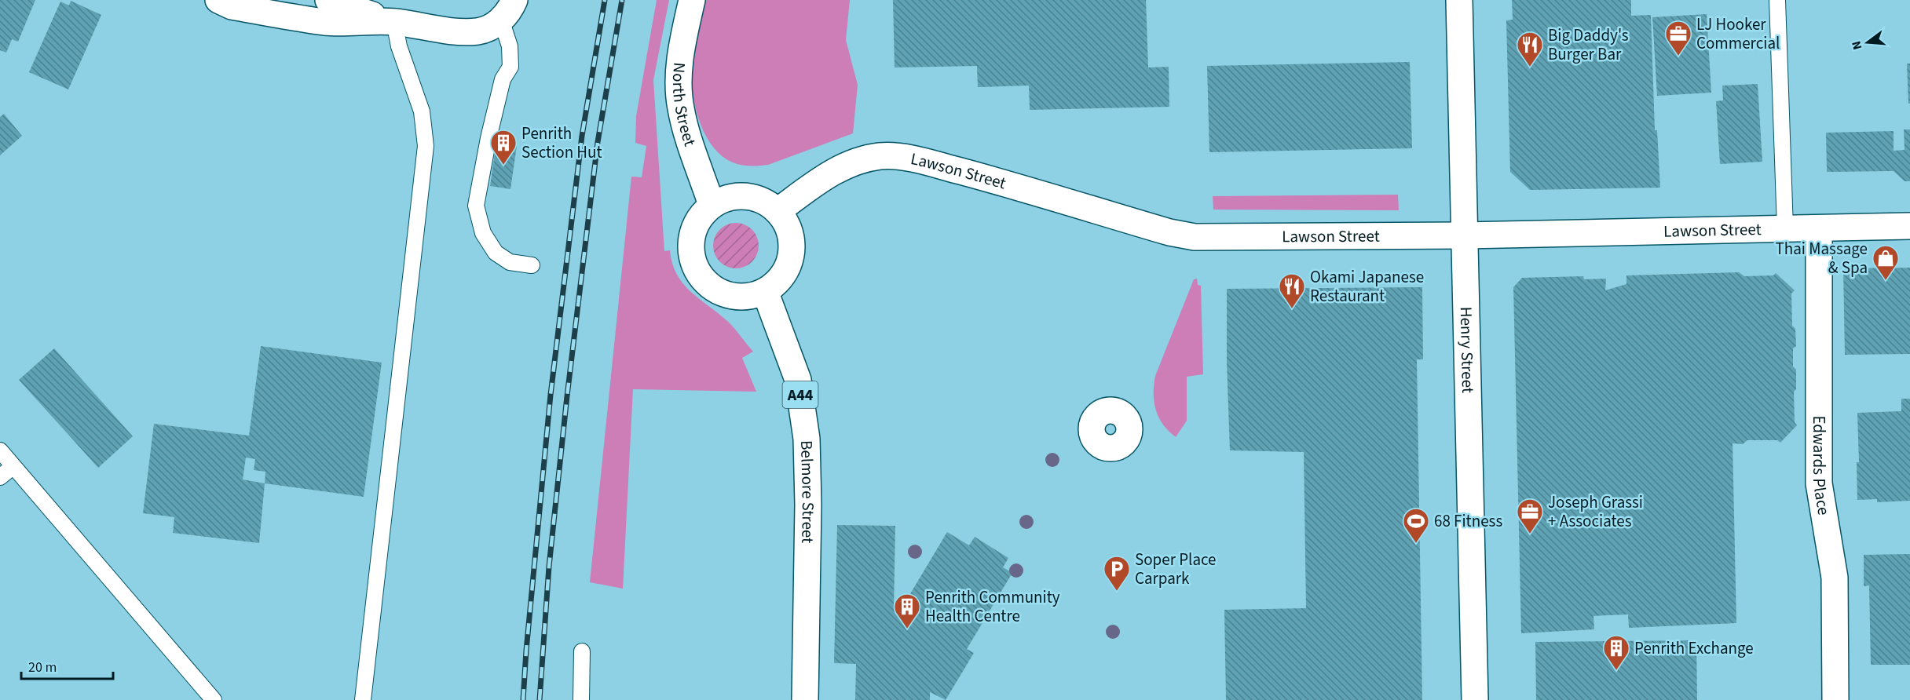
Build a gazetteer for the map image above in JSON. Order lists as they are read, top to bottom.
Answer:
{
  "streets": {
    "main road": [
      "North Street",
      "Lawson Street",
      "Henry Street",
      "A44",
      "Edwards Place",
      "Belmore Street"
    ]
  },
  "crossings": [
    ["North Street", "Lawson Street"],
    ["North Street", "Belmore Street"],
    ["Lawson Street", "Henry Street"],
    ["Lawson Street", "Edwards Place"],
    ["Lawson Street", "Belmore Street"]
  ],
  "places": {
    "office": ["LJ Hooker Commercial", "Joseph Grassi + Associates"],
    "restaurant": ["Big Daddy's Burger Bar", "Okami Japanese Restaurant"],
    "building": ["Penrith Section Hut", "Penrith Community Health Centre", "Penrith Exchange"],
    "shop": ["Thai Massage & Spa"],
    "sports": ["68 Fitness"],
    "parking": ["Soper Place Carpark"]
  },
  "scale_bar": "20 m",
  "north": "left"
}
